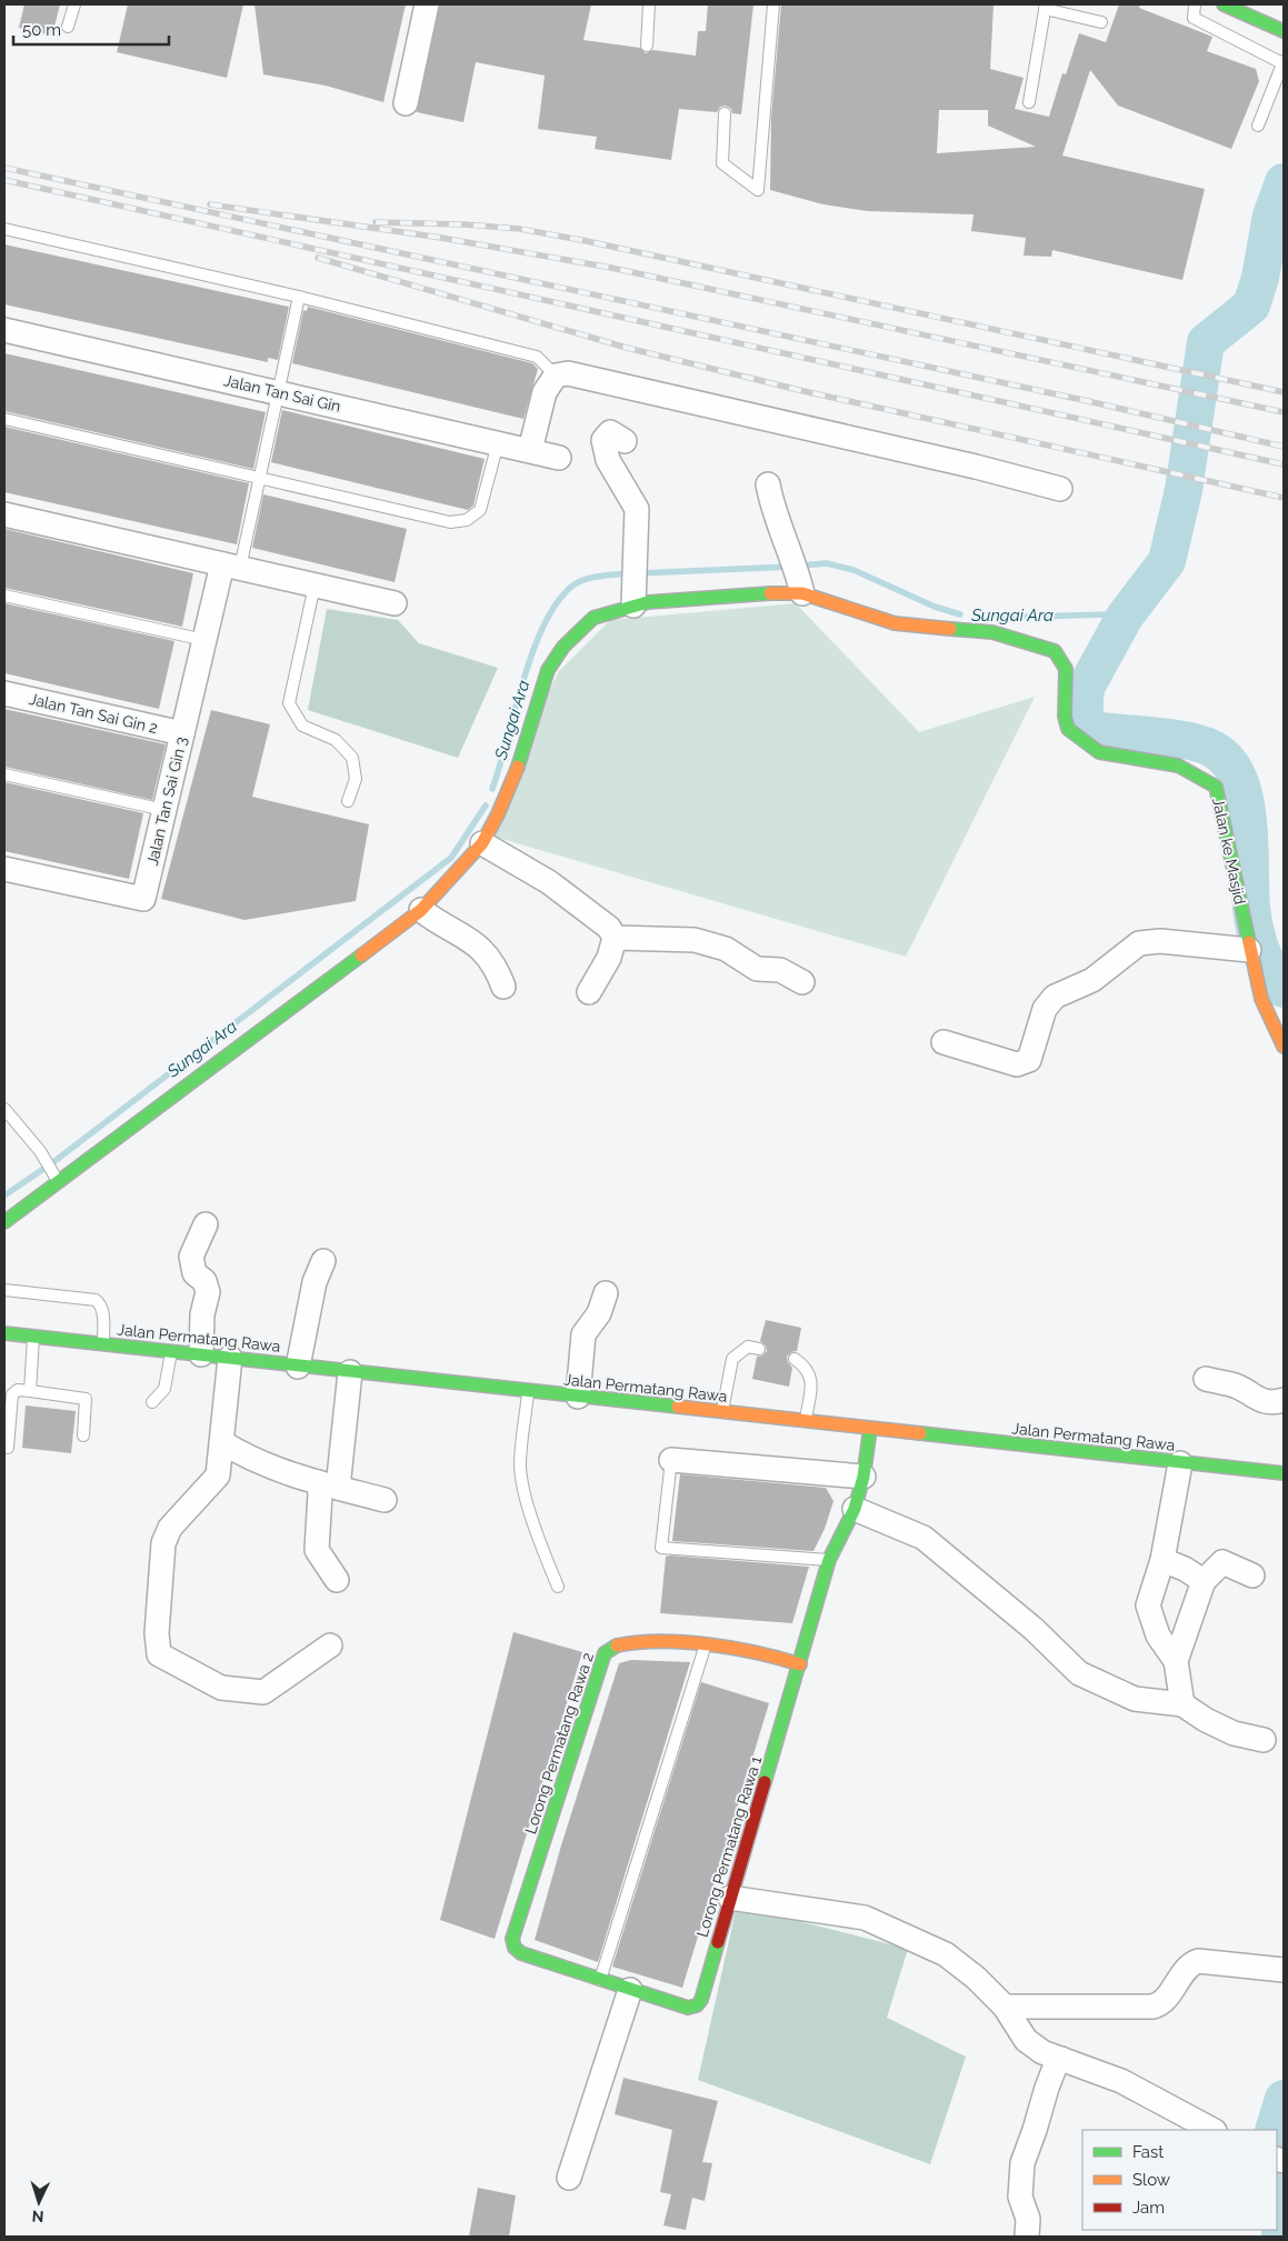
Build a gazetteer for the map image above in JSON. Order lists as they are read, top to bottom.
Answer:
{
  "streets": {
    "street": [
      "Jalan Tan Sai Gin",
      "Jalan Tan Sai Gin 2",
      "Jalan Tan Sai Gin 3",
      "Jalan ke Masjid",
      "Jalan Permatang Rawa",
      "Lorong Permatang Rawa 2",
      "Lorong Permatang Rawa 1"
    ]
  },
  "crossings": [
    ["Jalan Tan Sai Gin 2", "Jalan Tan Sai Gin 3"],
    ["Jalan Permatang Rawa", "Lorong Permatang Rawa 1"],
    ["Lorong Permatang Rawa 2", "Lorong Permatang Rawa 1"]
  ],
  "water": ["Sungai Ara"],
  "legend": ["Fast", "Slow", "Jam"],
  "scale_bar": "50 m",
  "north": "bottom"
}
